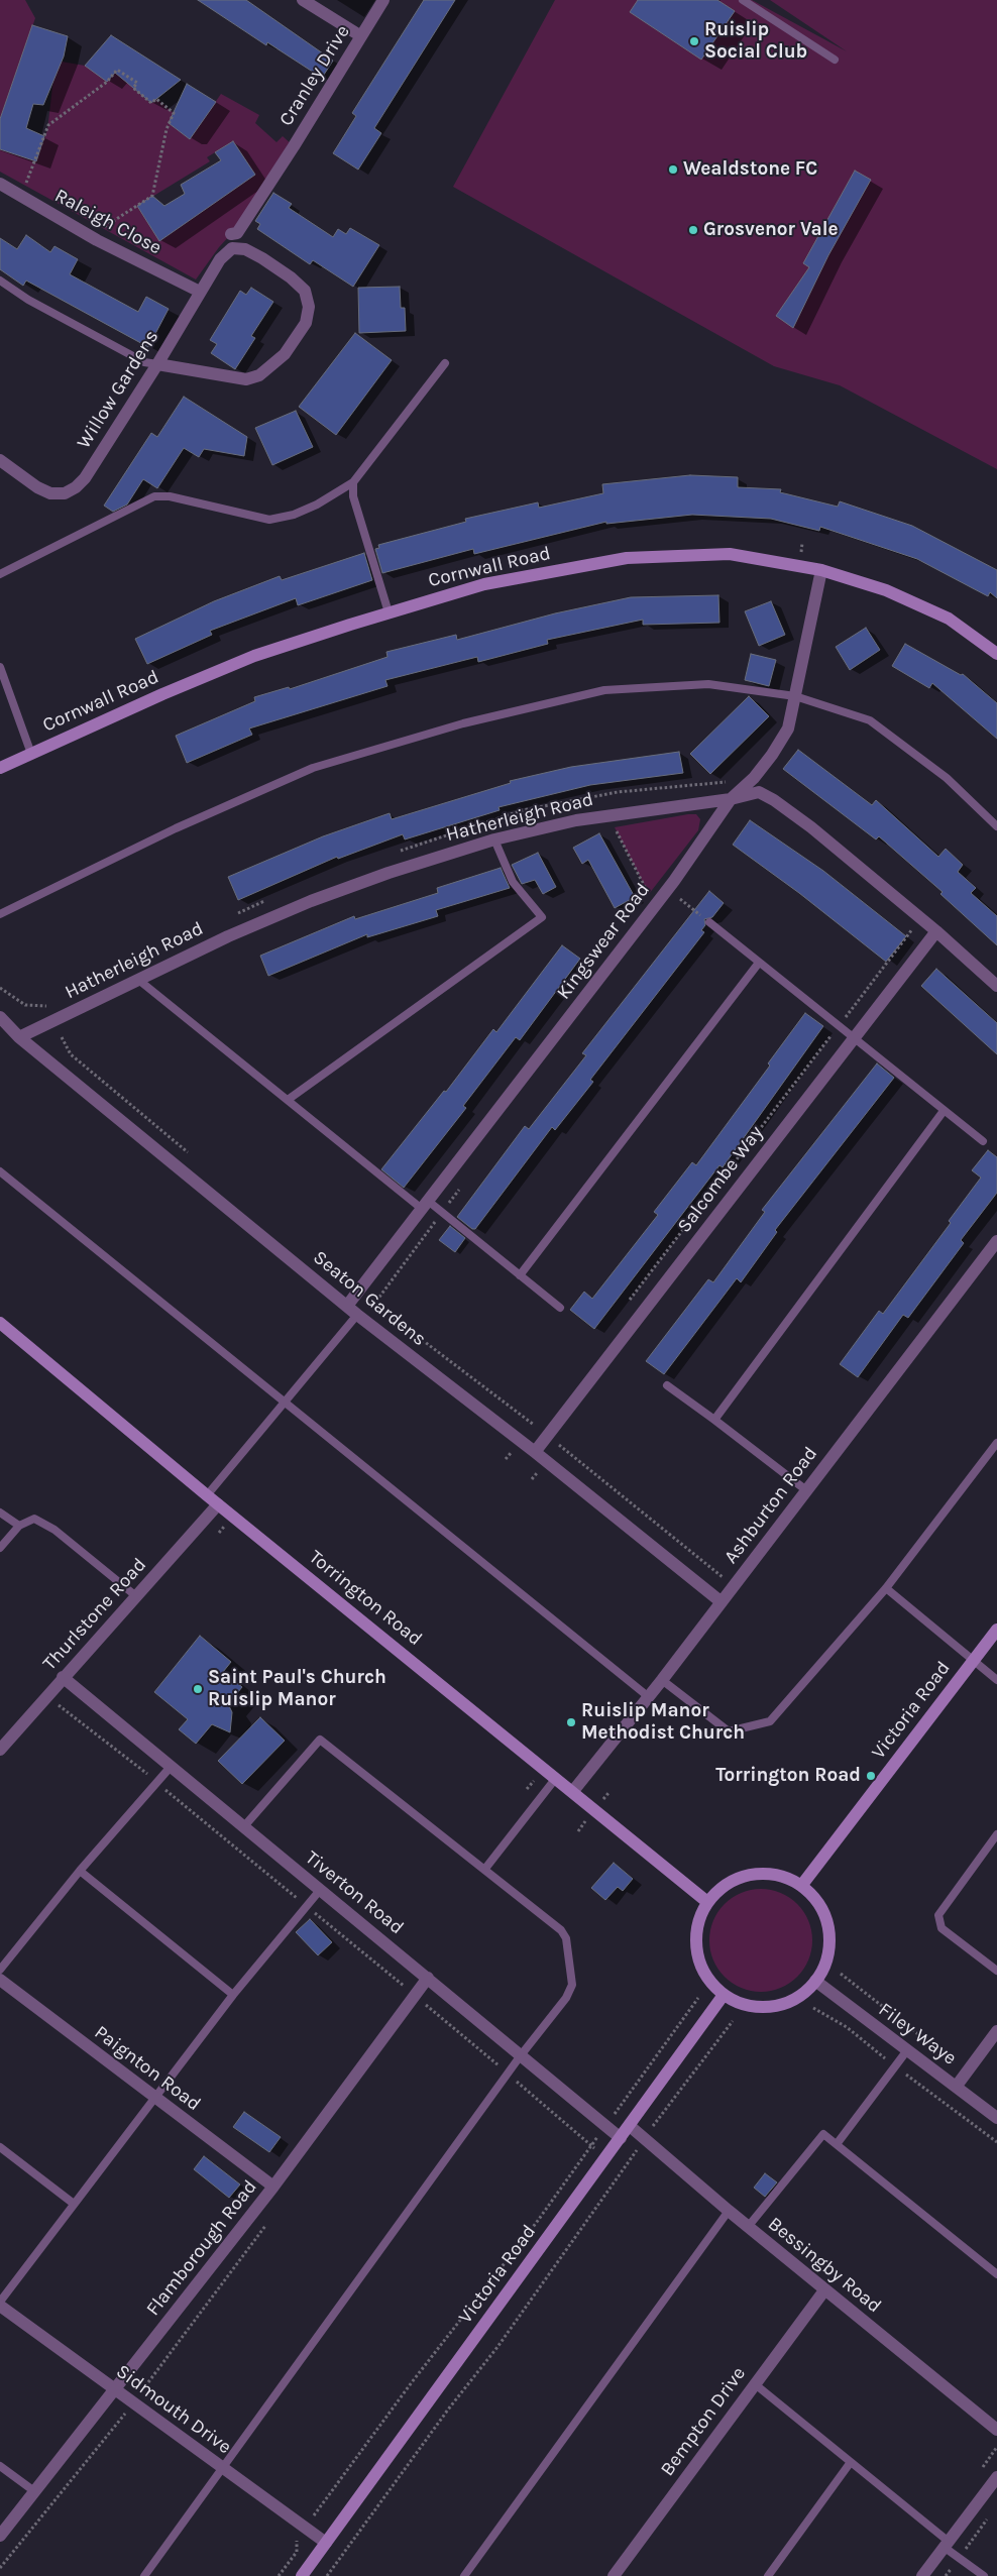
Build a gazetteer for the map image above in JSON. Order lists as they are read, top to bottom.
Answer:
{
  "streets": {
    "street": [
      "Cranley Drive",
      "Raleigh Close",
      "Willow Gardens",
      "Cornwall Road",
      "Hatherleigh Road",
      "Kingswear Road",
      "Salcombe Way",
      "Seaton Gardens",
      "Ashburton Road",
      "Torrington Road",
      "Thurlstone Road",
      "Victoria Road",
      "Tiverton Road",
      "Filey Waye",
      "Paignton Road",
      "Flamborough Road",
      "Bessingby Road",
      "Sidmouth Drive",
      "Bempton Drive"
    ]
  },
  "crossings": [
    ["Raleigh Close", "Willow Gardens"],
    ["Cornwall Road", "Kingswear Road"],
    ["Hatherleigh Road", "Kingswear Road"],
    ["Hatherleigh Road", "Salcombe Way"],
    ["Hatherleigh Road", "Seaton Gardens"],
    ["Kingswear Road", "Seaton Gardens"],
    ["Salcombe Way", "Seaton Gardens"],
    ["Seaton Gardens", "Ashburton Road"],
    ["Ashburton Road", "Torrington Road"],
    ["Torrington Road", "Thurlstone Road"],
    ["Torrington Road", "Victoria Road"],
    ["Torrington Road", "Filey Waye"],
    ["Thurlstone Road", "Tiverton Road"],
    ["Victoria Road", "Tiverton Road"],
    ["Victoria Road", "Filey Waye"],
    ["Victoria Road", "Bessingby Road"],
    ["Victoria Road", "Sidmouth Drive"],
    ["Tiverton Road", "Flamborough Road"],
    ["Paignton Road", "Flamborough Road"],
    ["Flamborough Road", "Sidmouth Drive"],
    ["Bessingby Road", "Bempton Drive"]
  ],
  "places": [
    "Ruislip Social Club",
    "Wealdstone FC",
    "Grosvenor Vale",
    "Saint Paul's Church Ruislip Manor",
    "Ruislip Manor Methodist Church",
    "Torrington Road"
  ]
}
